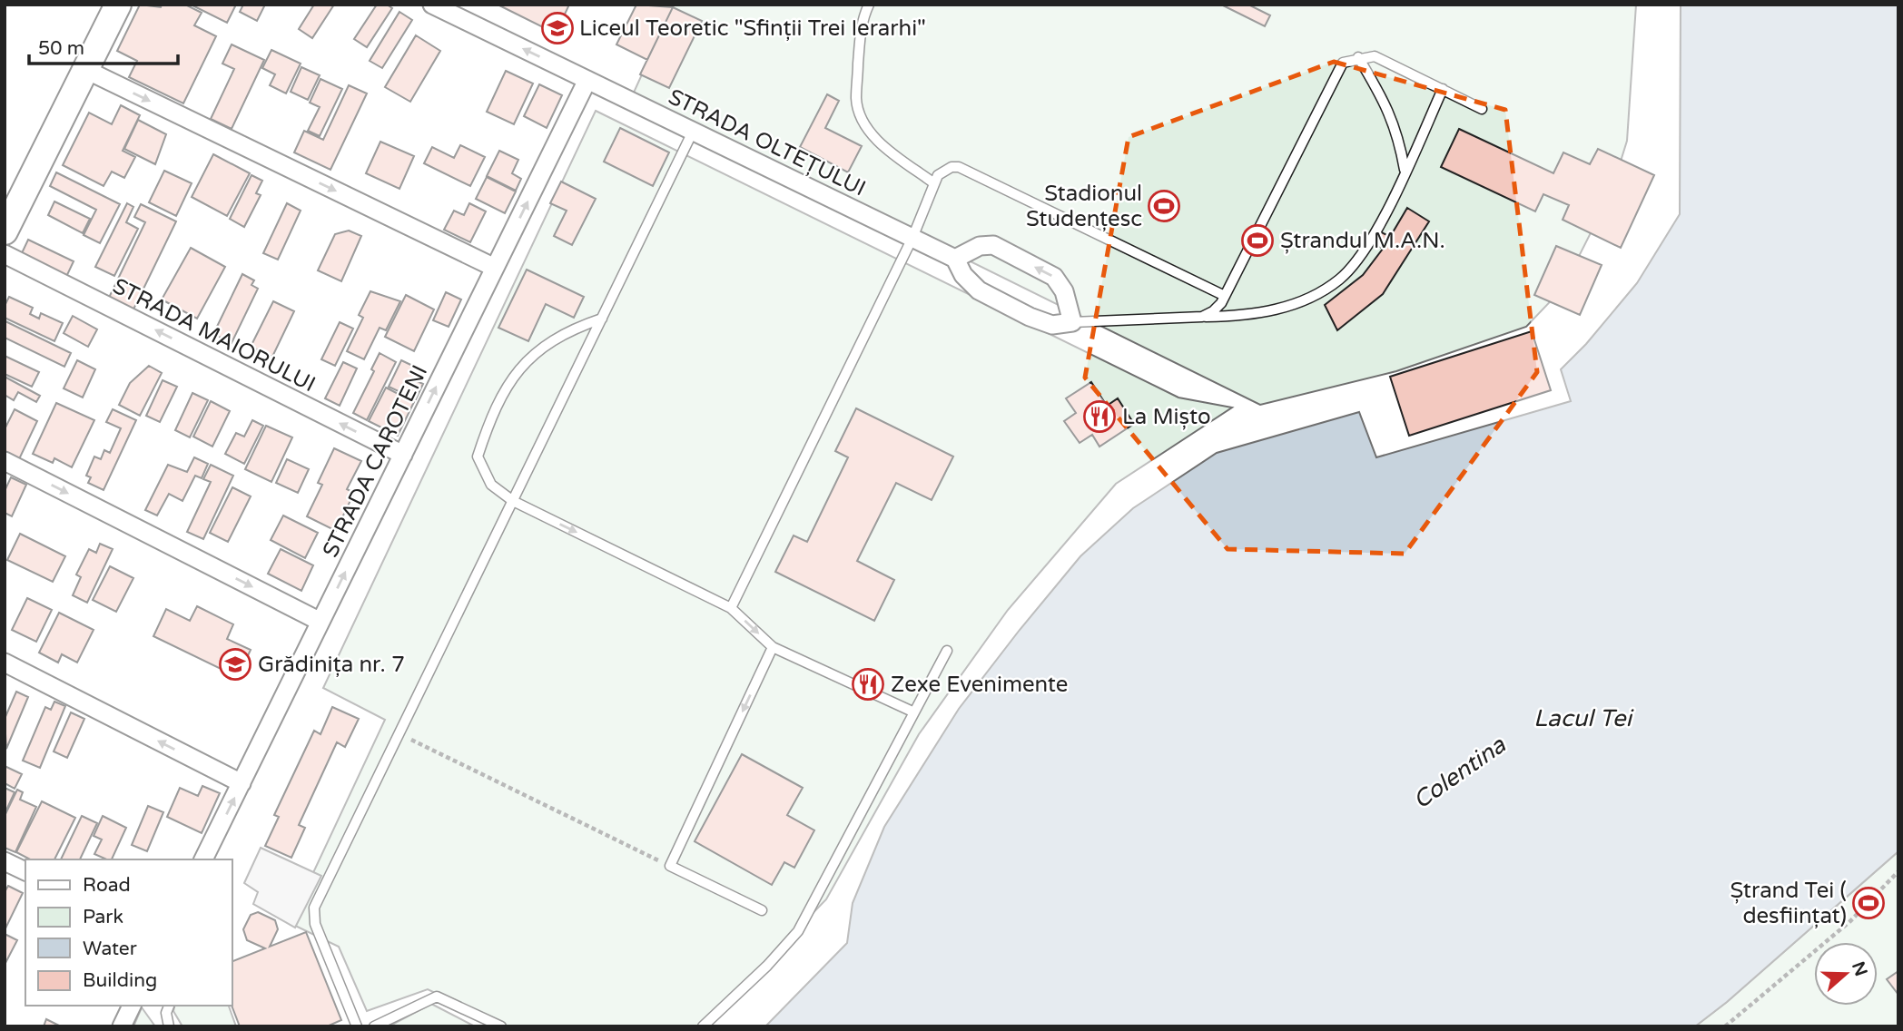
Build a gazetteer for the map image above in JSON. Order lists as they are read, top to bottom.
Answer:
{
  "streets": {
    "street": ["STRADA OLTEȚULUI", "STRADA MAIORULUI", "STRADA CAROTENI"]
  },
  "crossings": [
    ["STRADA OLTEȚULUI", "STRADA CAROTENI"],
    ["STRADA MAIORULUI", "STRADA CAROTENI"]
  ],
  "one_way": ["STRADA MAIORULUI", "STRADA CAROTENI"],
  "water": ["Lacul Tei", "Colentina"],
  "places": {
    "school or university": ["Liceul Teoretic \"Sfinții Trei Ierarhi\"", "Grădinița nr. 7"],
    "sports": ["Stadionul Studențesc", "Ștrandul M.A.N.", "Ștrand Tei ( desființat)"],
    "restaurant": ["La Mișto", "Zexe Evenimente"]
  },
  "legend": [
    "Road",
    "Park",
    "Water",
    "Building"
  ],
  "scale_bar": "50 m",
  "north": "right"
}
